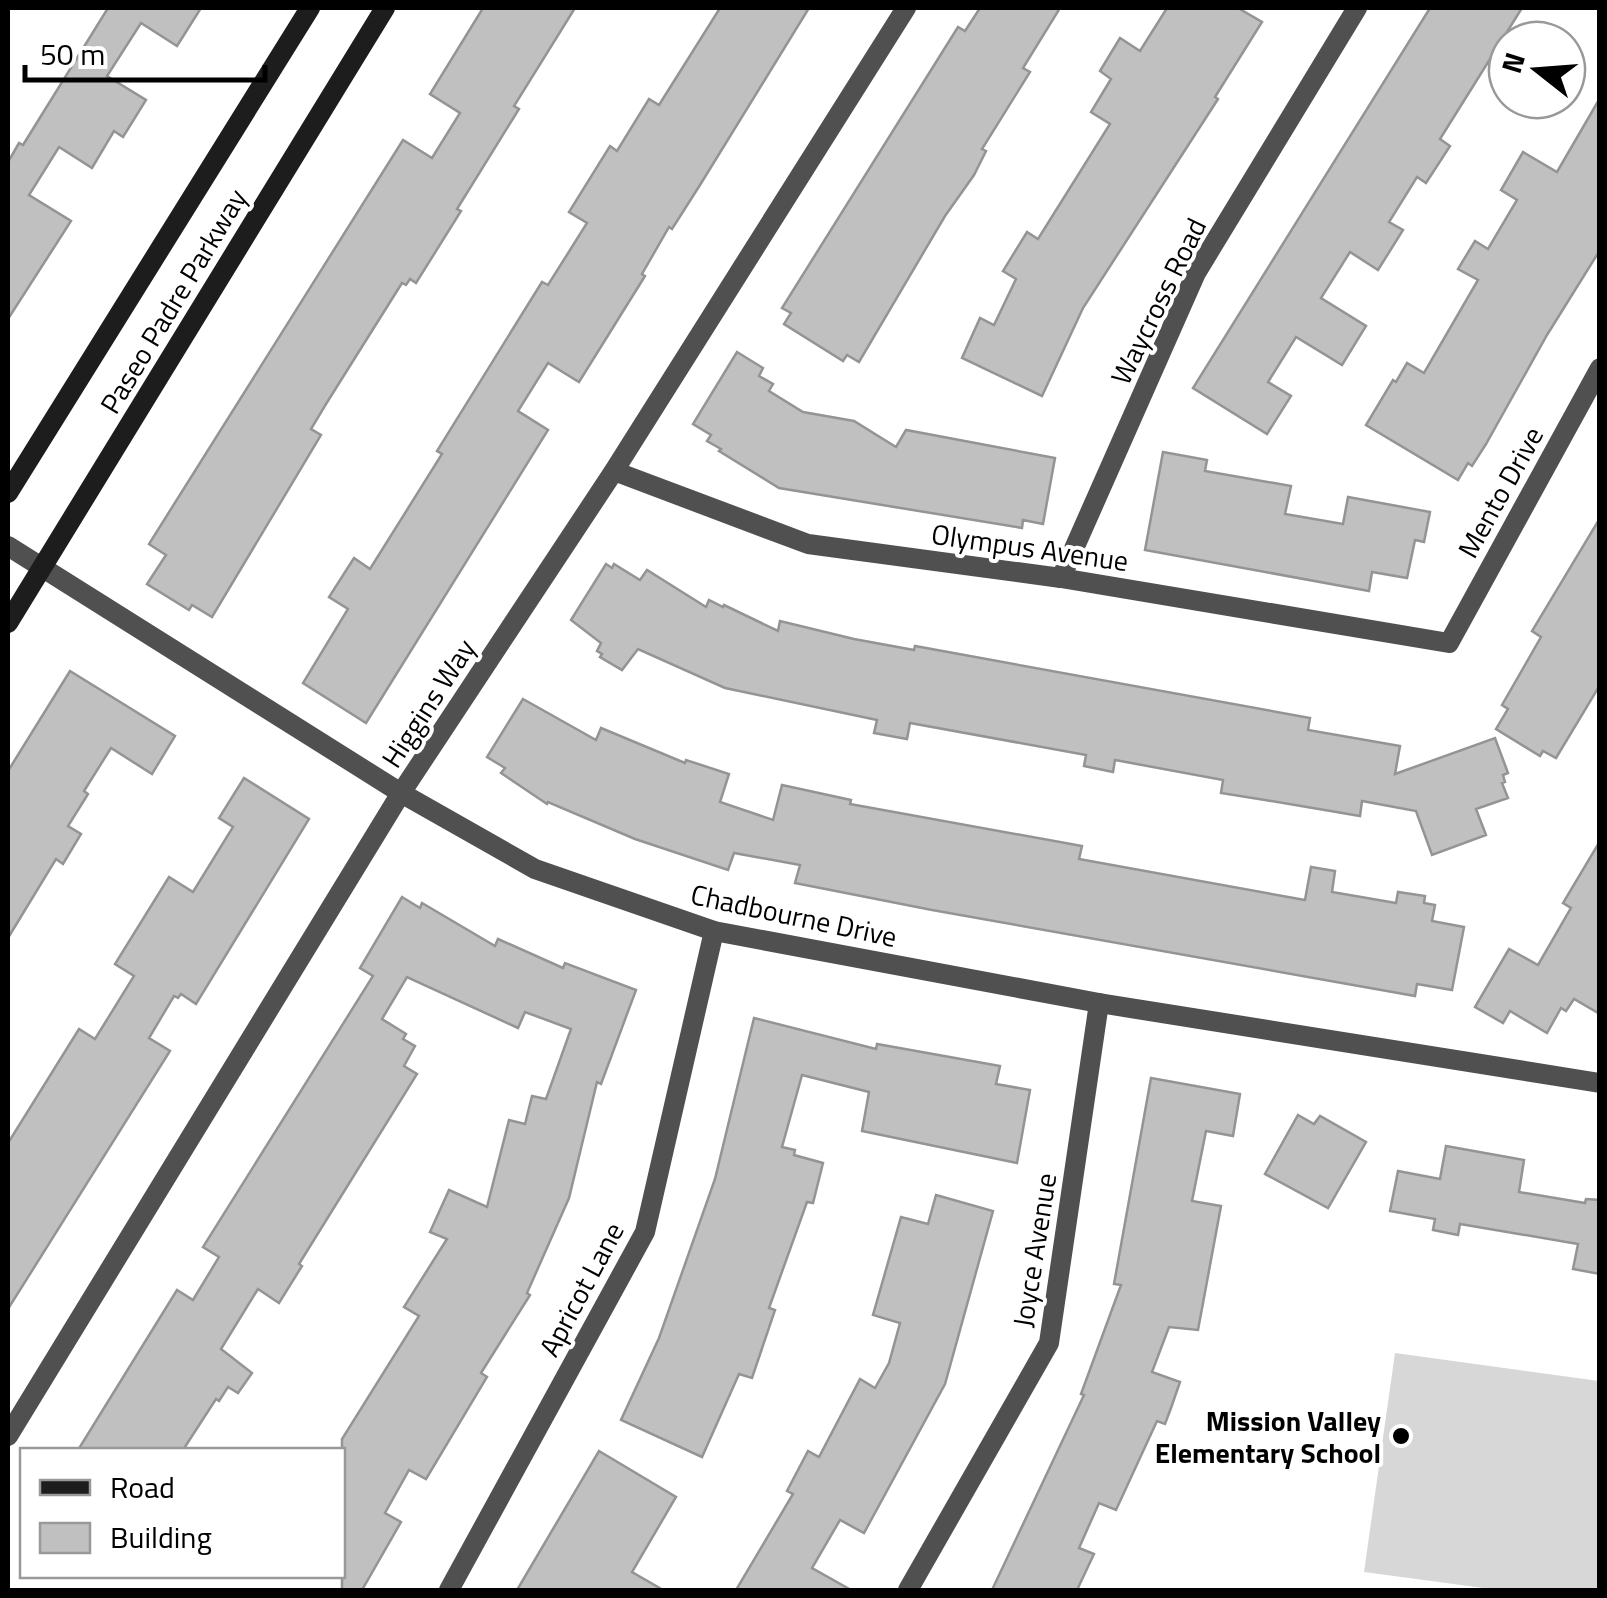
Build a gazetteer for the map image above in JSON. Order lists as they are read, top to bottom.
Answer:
{
  "streets": {
    "main road": ["Paseo Padre Parkway"],
    "street": [
      "Waycross Road",
      "Mento Drive",
      "Olympus Avenue",
      "Higgins Way",
      "Chadbourne Drive",
      "Joyce Avenue",
      "Apricot Lane"
    ]
  },
  "crossings": [
    ["Paseo Padre Parkway", "Chadbourne Drive"],
    ["Waycross Road", "Olympus Avenue"],
    ["Mento Drive", "Olympus Avenue"],
    ["Olympus Avenue", "Higgins Way"],
    ["Higgins Way", "Chadbourne Drive"],
    ["Chadbourne Drive", "Joyce Avenue"],
    ["Chadbourne Drive", "Apricot Lane"]
  ],
  "places": ["Mission Valley Elementary School"],
  "legend": ["Road", "Building"],
  "scale_bar": "50 m",
  "north": "left"
}
